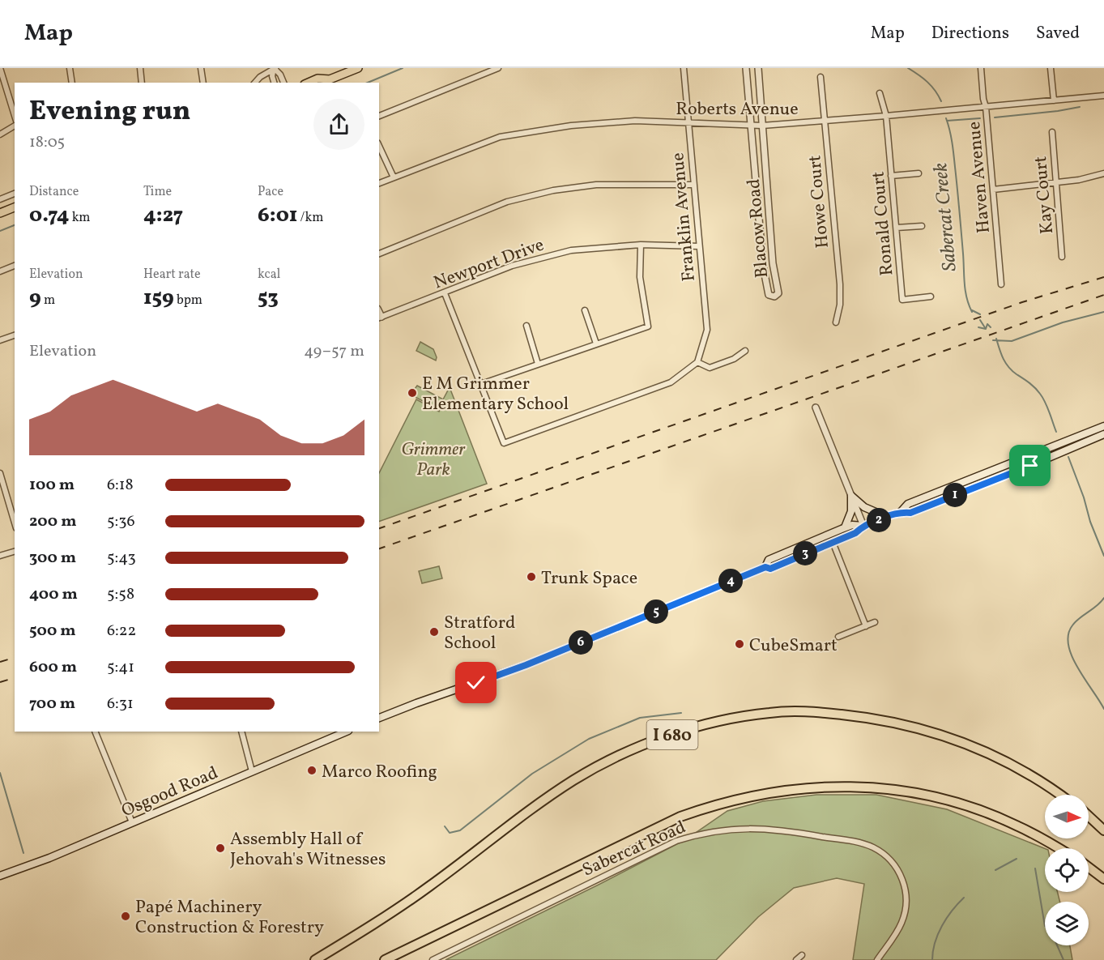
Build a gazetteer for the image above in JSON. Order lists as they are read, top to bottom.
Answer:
{
  "streets": {
    "highway": ["I 680"],
    "main road": ["Osgood Road"],
    "street": [
      "Roberts Avenue",
      "Haven Avenue",
      "Kay Court",
      "Howe Court",
      "Franklin Avenue",
      "Ronald Court",
      "Blacow Road",
      "Newport Drive",
      "Sabercat Road"
    ]
  },
  "crossings": [
    ["Roberts Avenue", "Haven Avenue"],
    ["Roberts Avenue", "Howe Court"],
    ["Roberts Avenue", "Franklin Avenue"],
    ["Roberts Avenue", "Ronald Court"],
    ["Roberts Avenue", "Blacow Road"],
    ["Franklin Avenue", "Newport Drive"]
  ],
  "water": ["Sabercat Creek"],
  "parks": ["Grimmer Park"],
  "places": [
    "E M Grimmer Elementary School",
    "Trunk Space",
    "Stratford School",
    "CubeSmart",
    "Marco Roofing",
    "Assembly Hall of Jehovah's Witnesses",
    "Papé Machinery Construction & Forestry"
  ],
  "north": "right",
  "page": {
    "header": "Map",
    "nav": ["Map", "Directions", "Saved"],
    "heading": ["Evening run", "18:05"],
    "stats": [
      ["Distance", "0.74 km"],
      ["Time", "4:27"],
      ["Pace", "6:01 /km"],
      ["Elevation", "9 m"],
      ["Heart rate", "159 bpm"],
      ["kcal", "53"]
    ],
    "chart": ["Elevation", "49–57 m"],
    "list": [
      {
        "name": "100 m",
        "note": "6:18"
      },
      {
        "name": "200 m",
        "note": "5:36"
      },
      {
        "name": "300 m",
        "note": "5:43"
      },
      {
        "name": "400 m",
        "note": "5:58"
      },
      {
        "name": "500 m",
        "note": "6:22"
      },
      {
        "name": "600 m",
        "note": "5:41"
      },
      {
        "name": "700 m",
        "note": "6:31"
      }
    ],
    "pins": [
      "1",
      "2",
      "3",
      "4",
      "5",
      "6"
    ]
  }
}
